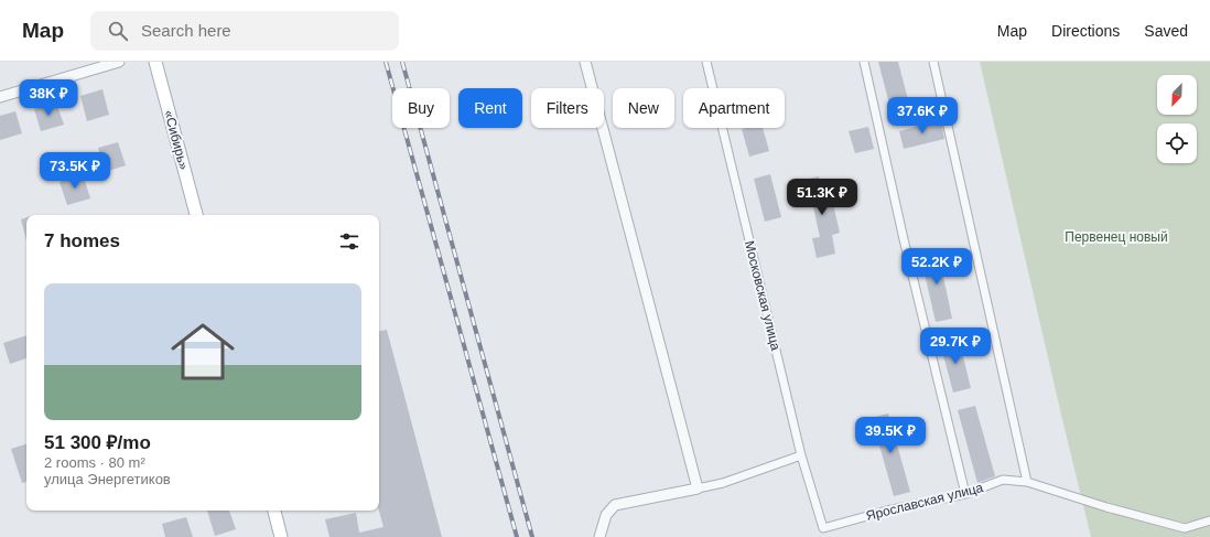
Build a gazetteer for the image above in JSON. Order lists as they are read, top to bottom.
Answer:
{
  "streets": {
    "main road": ["«Сибирь»"],
    "street": ["Московская улица", "Ярославская улица"]
  },
  "crossings": [
    ["Московская улица", "Ярославская улица"]
  ],
  "parks": ["Первенец новый"],
  "north": "bottom left",
  "page": {
    "header": "Map",
    "search": "Search here",
    "nav": ["Map", "Directions", "Saved"],
    "price": [
      "38K ₽",
      "37.6K ₽",
      "73.5K ₽",
      "51.3K ₽",
      "52.2K ₽",
      "29.7K ₽",
      "39.5K ₽"
    ],
    "chip": [
      "Buy",
      "Rent",
      "Filters",
      "New",
      "Apartment"
    ],
    "heading": "7 homes",
    "list": [
      {
        "name": "51 300 ₽/mo",
        "note": "2 rooms · 80 m² · улица Энергетиков"
      }
    ]
  }
}
